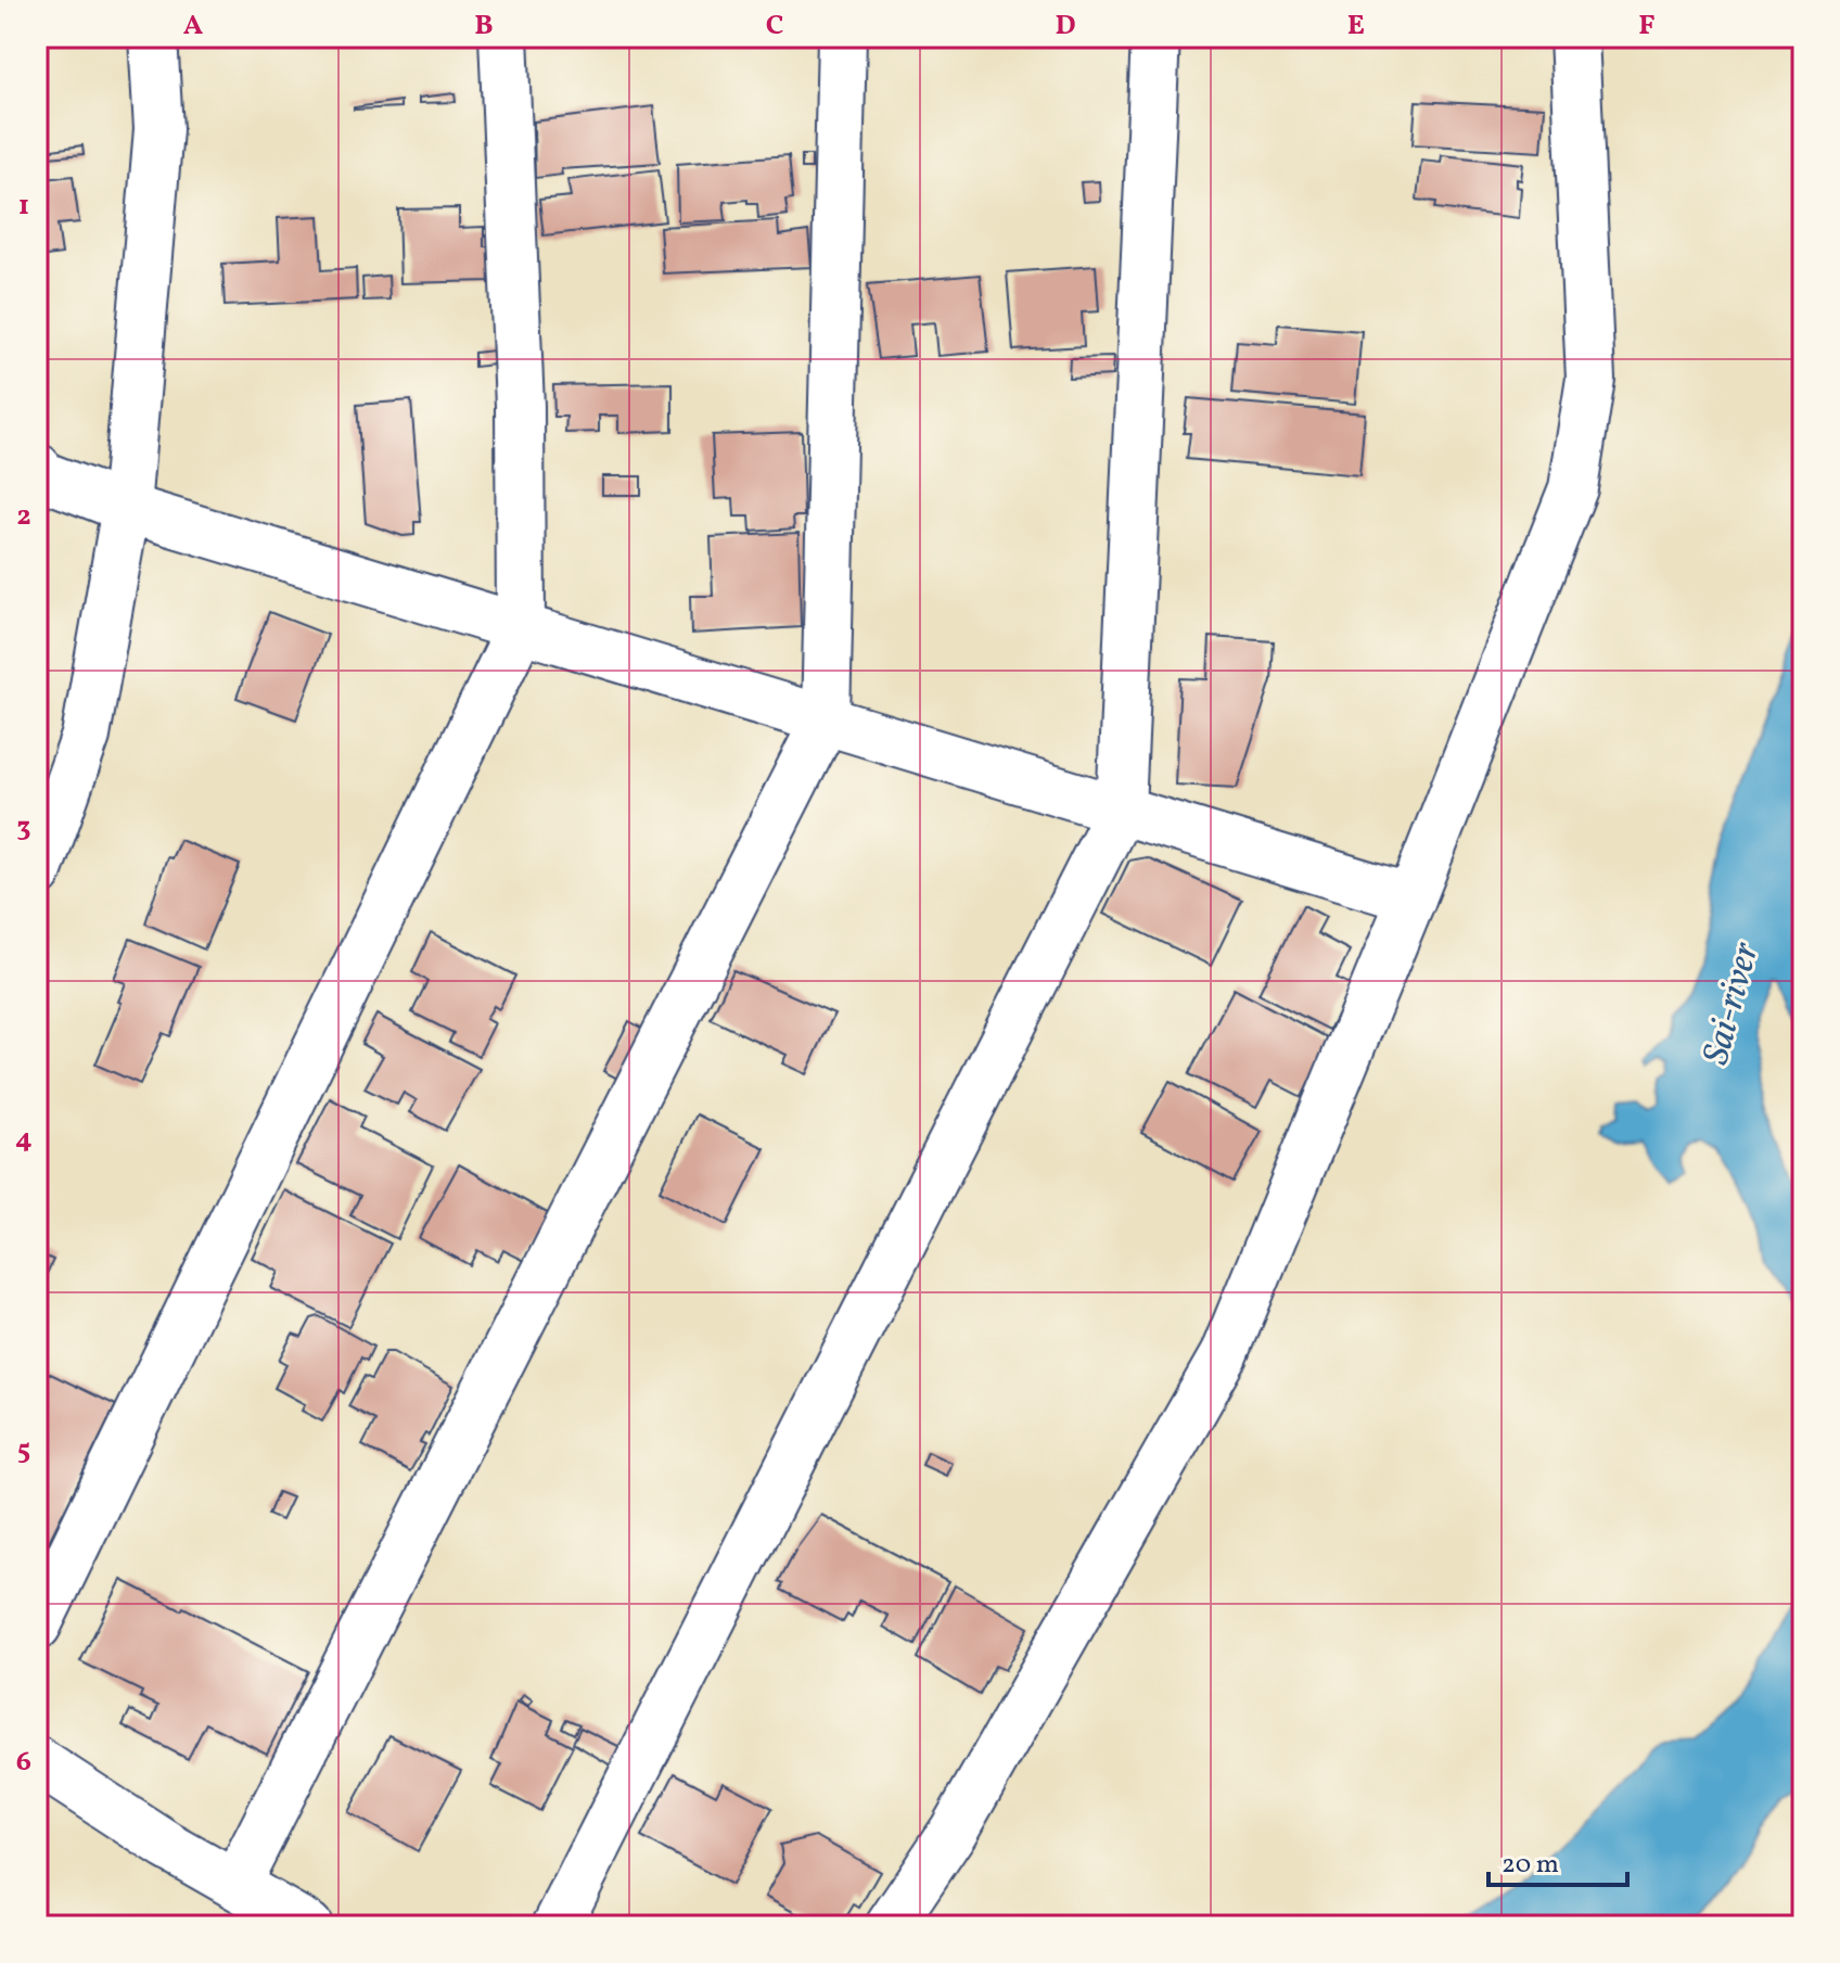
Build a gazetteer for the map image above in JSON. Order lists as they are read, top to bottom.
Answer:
{
  "water": ["Sai-river"],
  "scale_bar": "20 m",
  "grid": {
    "columns": [
      "A",
      "B",
      "C",
      "D",
      "E",
      "F"
    ],
    "rows": [
      "1",
      "2",
      "3",
      "4",
      "5",
      "6"
    ]
  }
}
